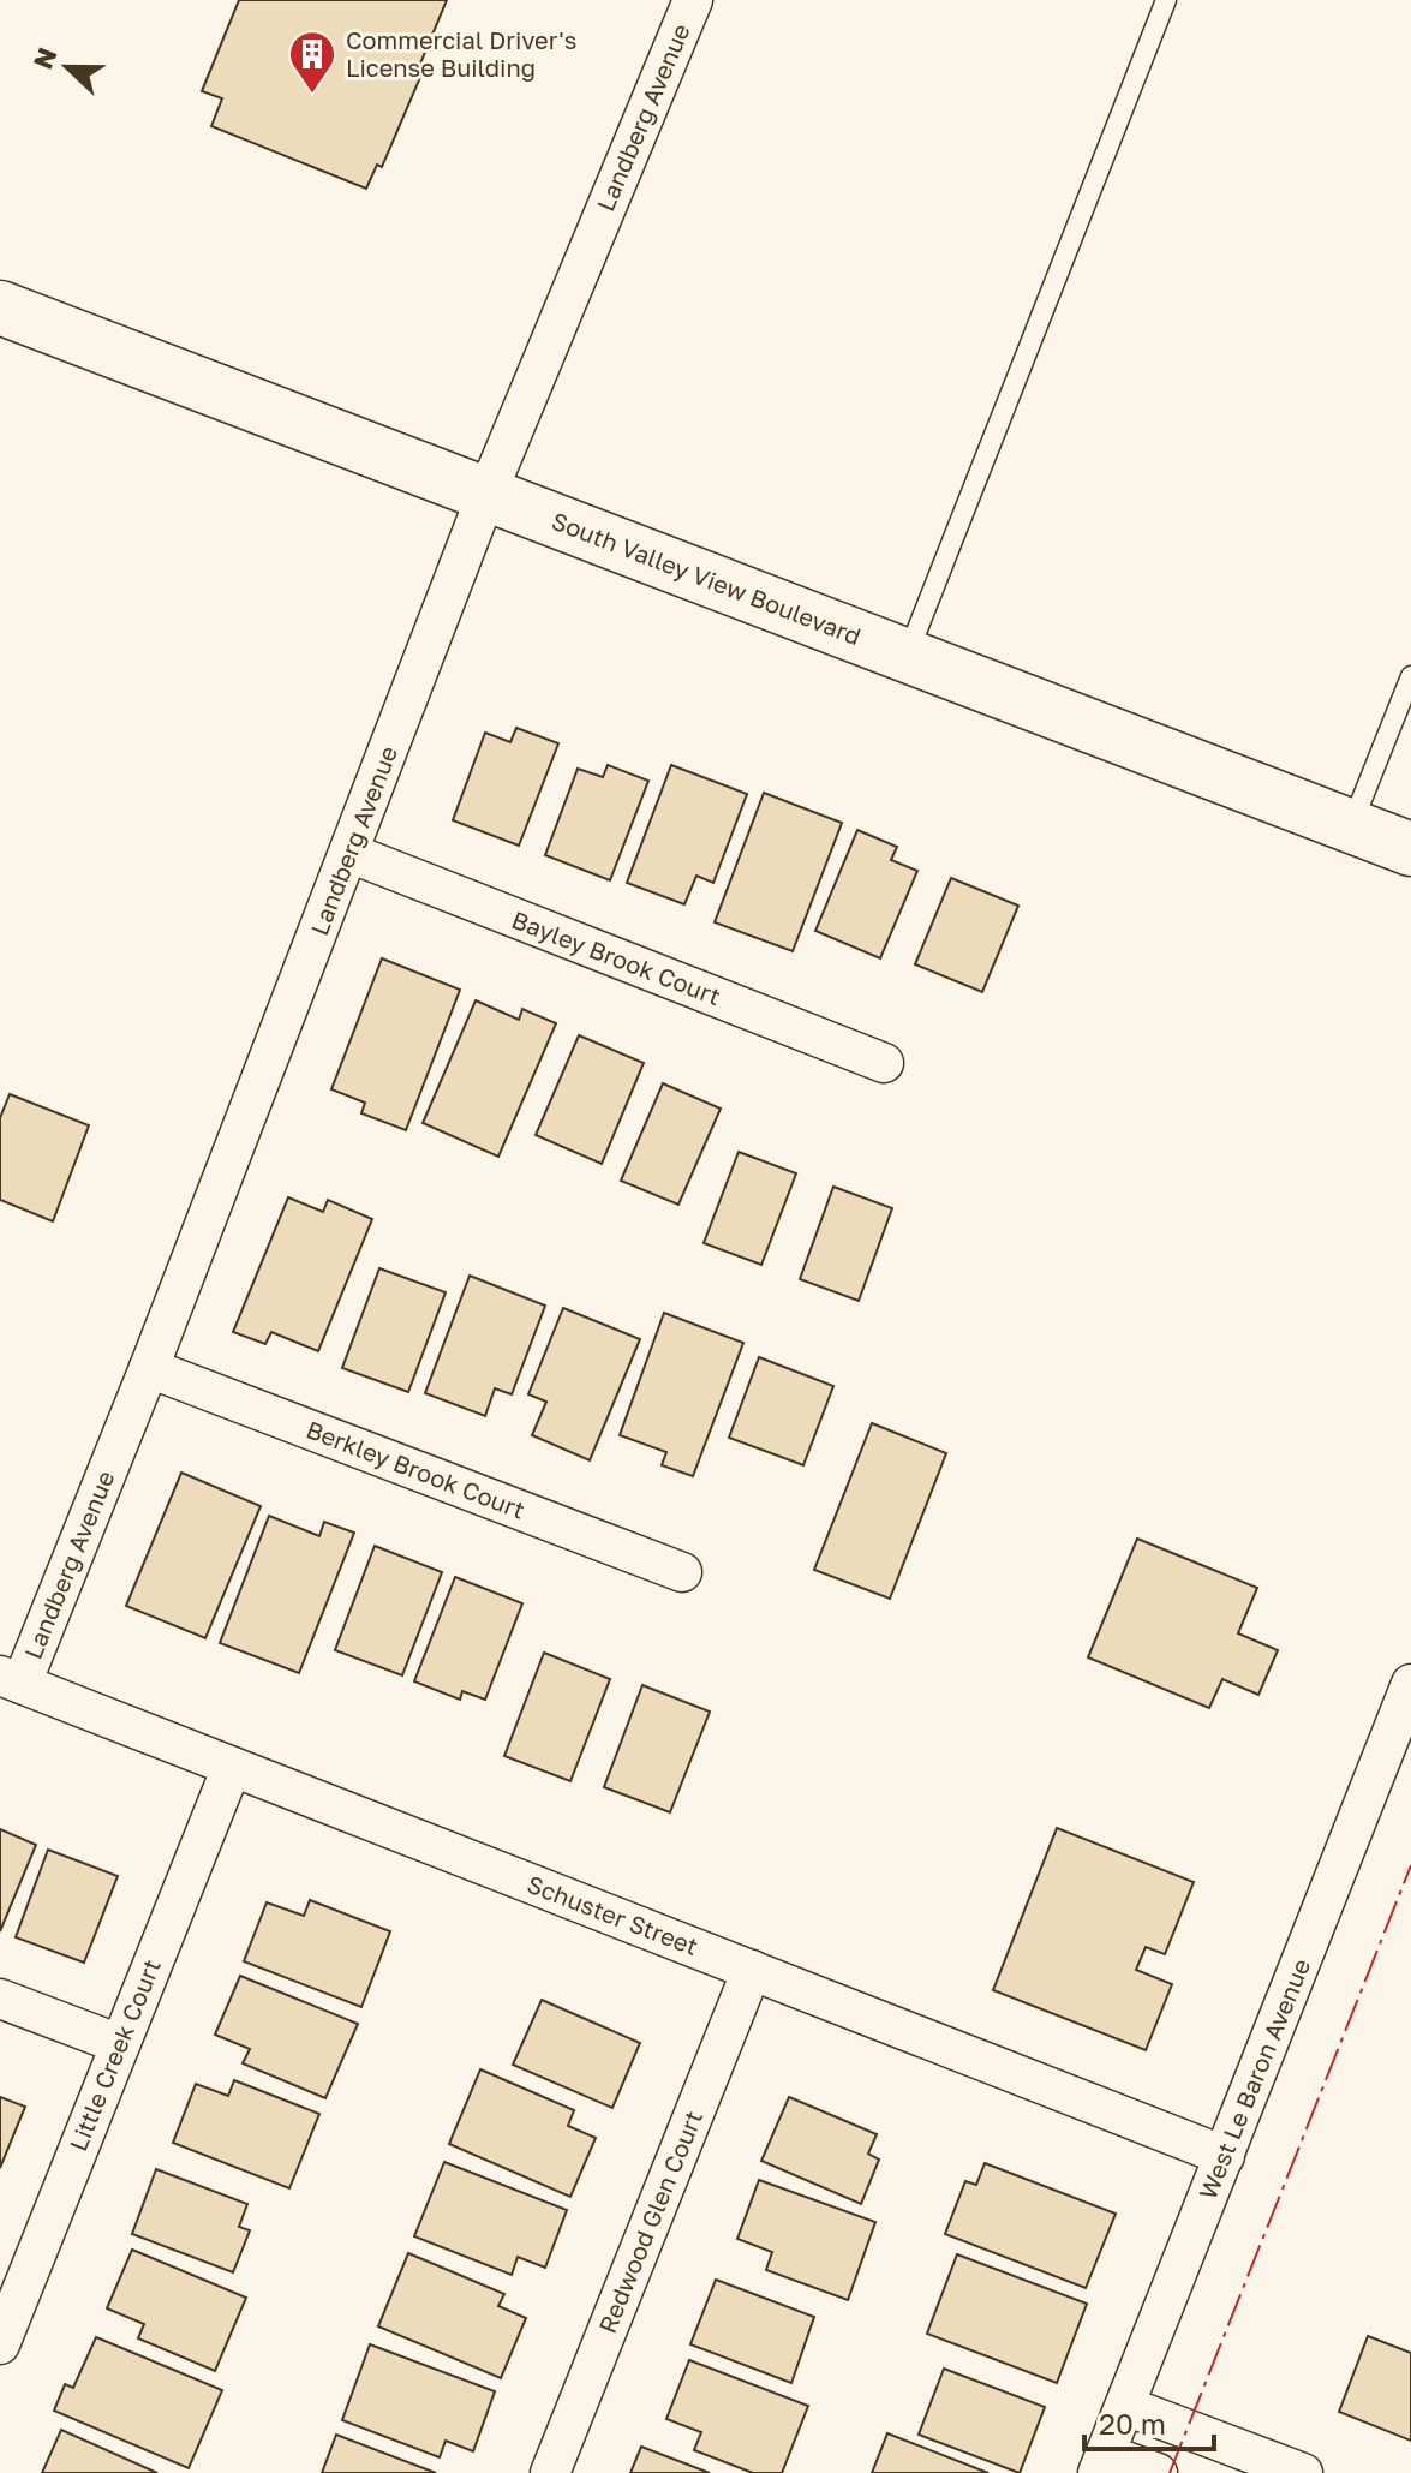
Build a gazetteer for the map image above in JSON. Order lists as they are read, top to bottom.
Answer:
{
  "streets": {
    "main road": ["South Valley View Boulevard"],
    "street": [
      "Landberg Avenue",
      "Bayley Brook Court",
      "Berkley Brook Court",
      "Schuster Street",
      "Little Creek Court",
      "West Le Baron Avenue",
      "Redwood Glen Court"
    ]
  },
  "crossings": [
    ["Landberg Avenue", "South Valley View Boulevard"],
    ["Landberg Avenue", "Bayley Brook Court"],
    ["Landberg Avenue", "Berkley Brook Court"],
    ["Landberg Avenue", "Schuster Street"],
    ["Schuster Street", "Little Creek Court"],
    ["Schuster Street", "West Le Baron Avenue"],
    ["Schuster Street", "Redwood Glen Court"]
  ],
  "places": {
    "building": ["Commercial Driver's License Building"]
  },
  "scale_bar": "20 m",
  "north": "left"
}
